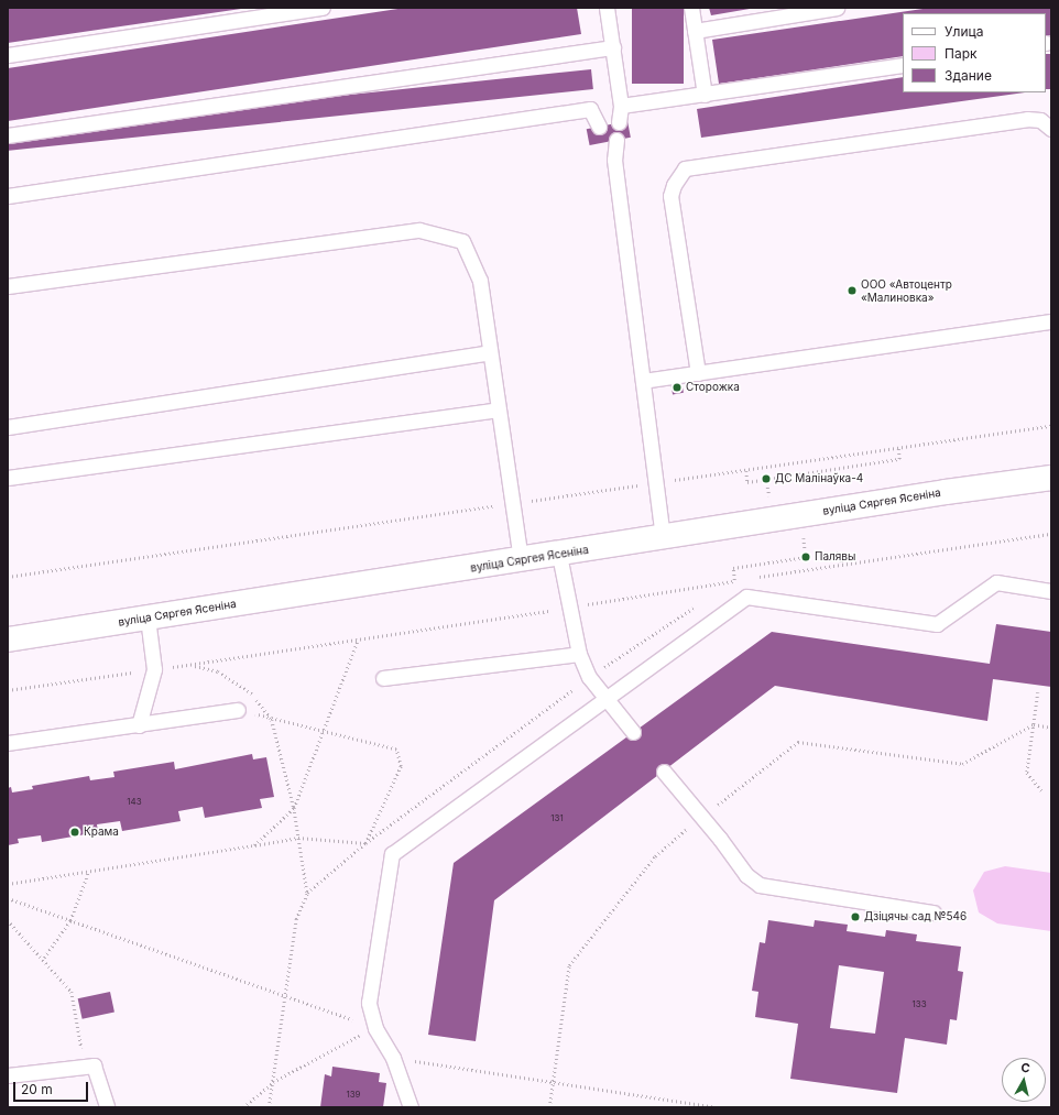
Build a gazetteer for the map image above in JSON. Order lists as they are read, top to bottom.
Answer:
{
  "streets": {
    "main road": ["вуліца Сяргея Ясеніна"]
  },
  "places": [
    "ООО «Автоцентр «Малиновка»",
    "Сторожка",
    "ДС Малінаўка-4",
    "Палявы",
    "Крама",
    "Дзіцячы сад №546"
  ],
  "house_numbers": [
    "143",
    "131",
    "133",
    "139"
  ],
  "legend": ["Улица", "Парк", "Здание"],
  "scale_bar": "20 m",
  "north": "top"
}
